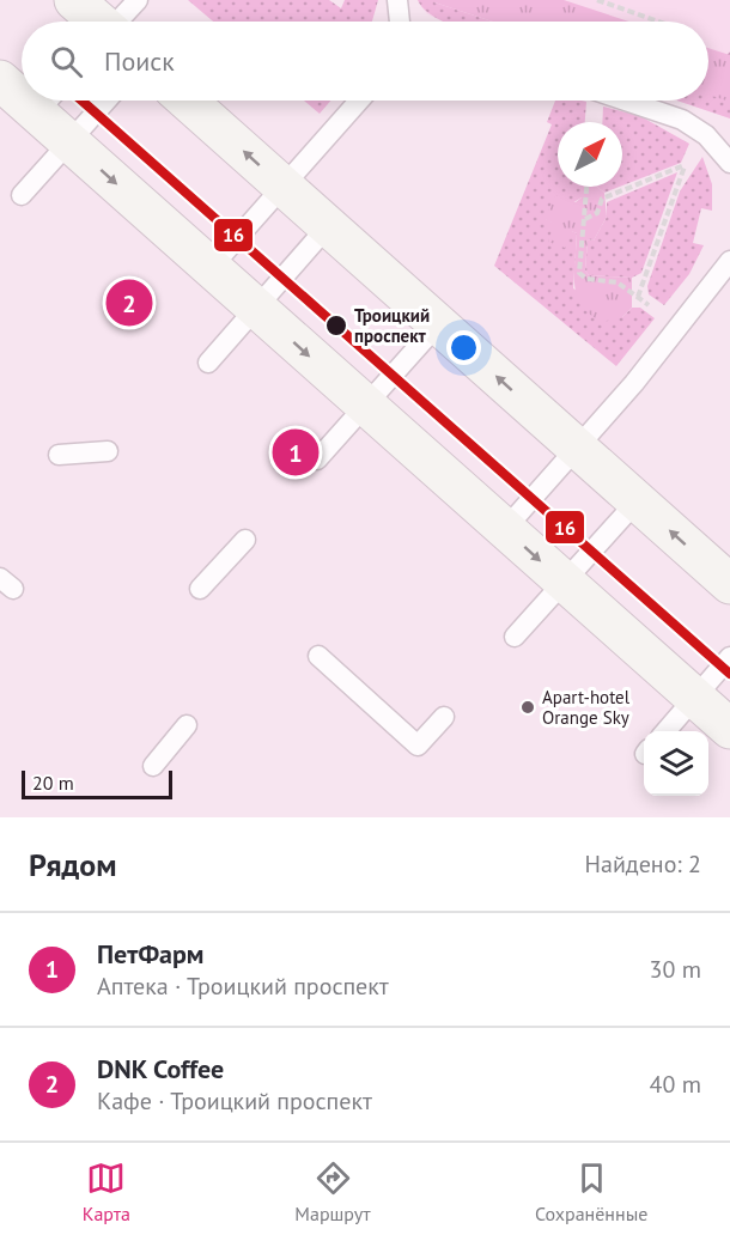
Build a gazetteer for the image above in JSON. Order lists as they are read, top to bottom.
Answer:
{
  "places": ["Троицкий проспект", "Apart-hotel Orange Sky"],
  "lines": ["transit line 16"],
  "scale_bar": "20 m",
  "north": "top right",
  "page": {
    "search": "Поиск",
    "pins": ["2", "1"],
    "scale": "20 m",
    "heading": ["Рядом", "Найдено: 2"],
    "list": [
      {
        "mark": "1",
        "name": "ПетФарм",
        "note": "Аптека · Троицкий проспект",
        "value": "30 m"
      },
      {
        "mark": "2",
        "name": "DNK Coffee",
        "note": "Кафе · Троицкий проспект",
        "value": "40 m"
      }
    ],
    "nav": ["Карта", "Маршрут", "Сохранённые"]
  }
}
